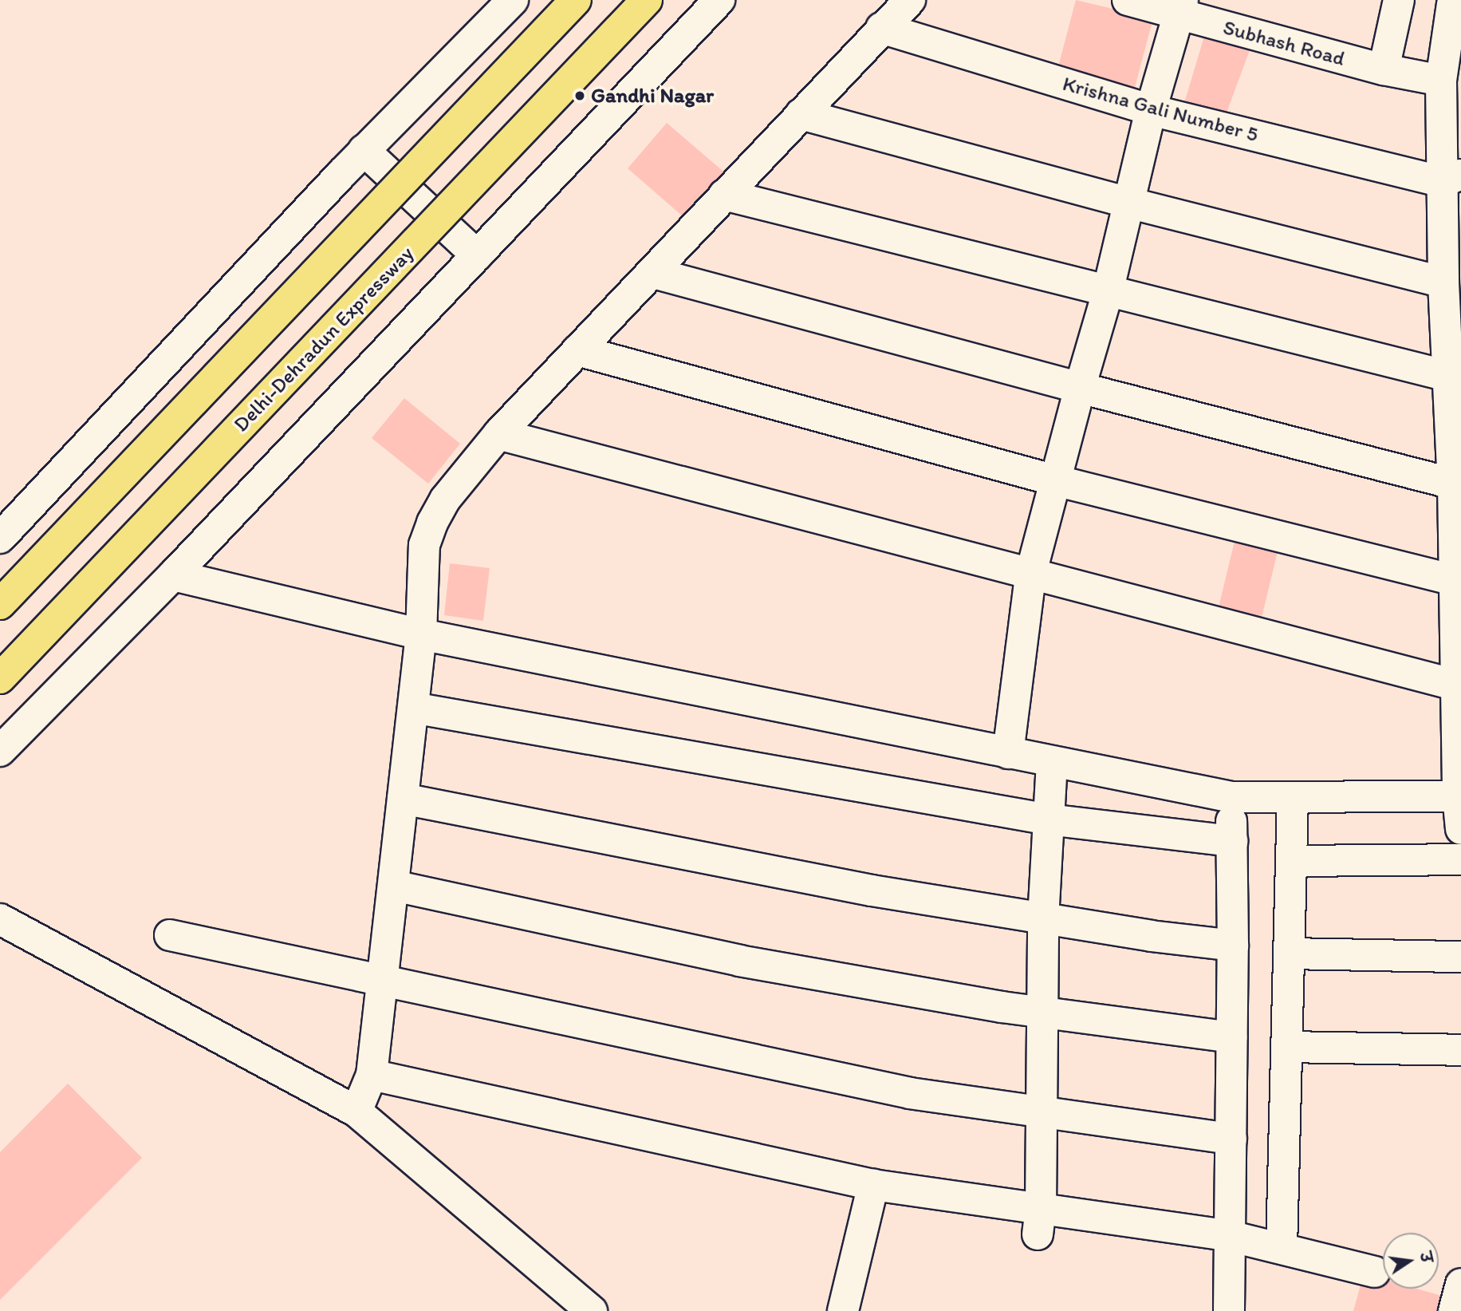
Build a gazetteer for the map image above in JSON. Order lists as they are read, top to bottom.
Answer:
{
  "streets": {
    "highway": ["Delhi-Dehradun Expressway"],
    "street": ["Subhash Road", "Krishna Gali Number 5"]
  },
  "places": ["Gandhi Nagar"],
  "north": "right"
}
